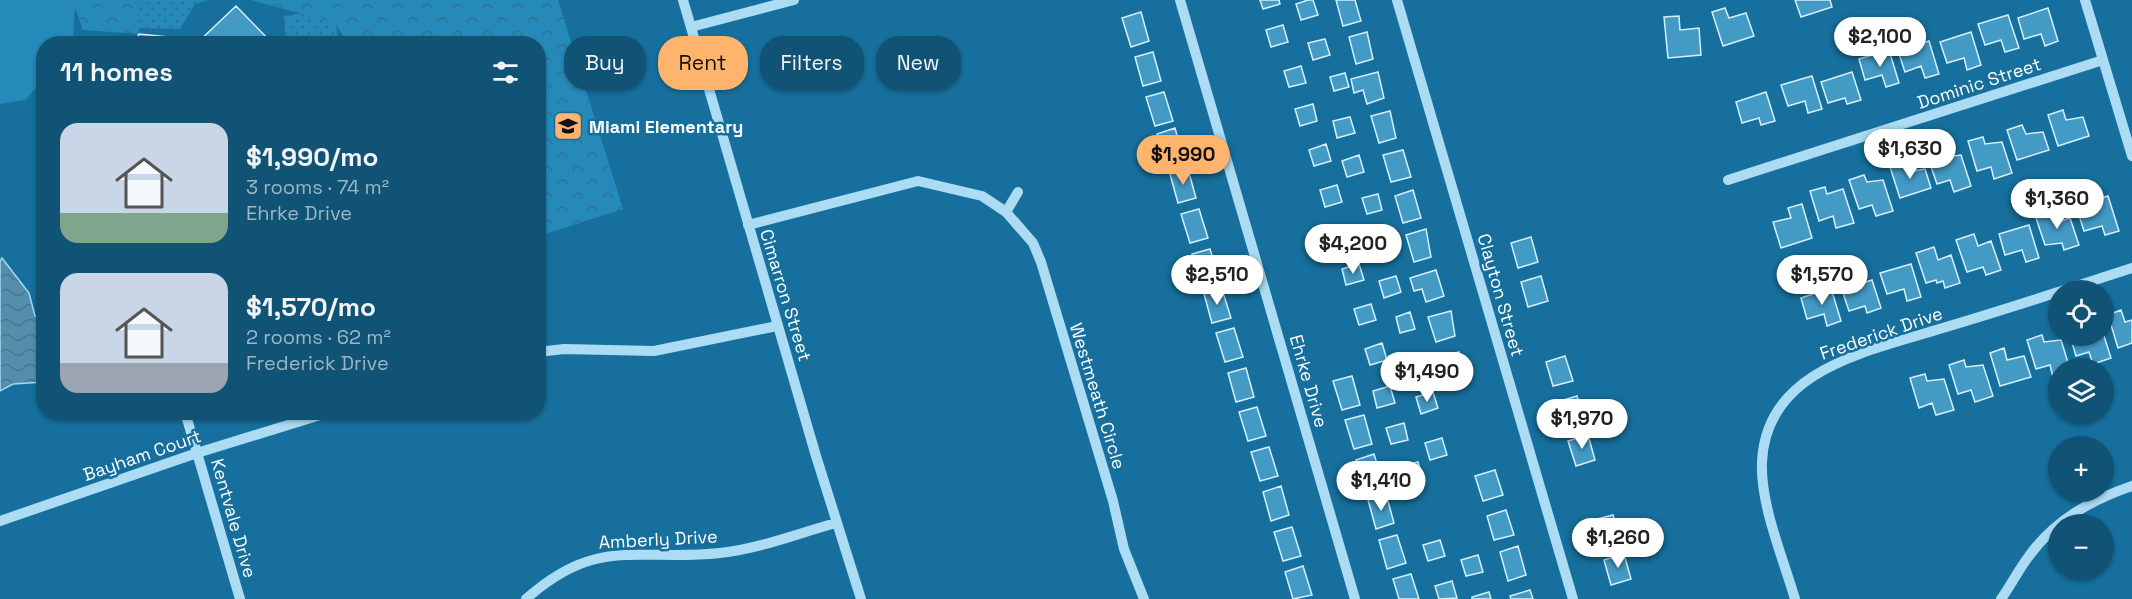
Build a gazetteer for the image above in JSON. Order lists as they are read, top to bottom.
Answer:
{
  "streets": {
    "street": [
      "Dominic Street",
      "Cimarron Street",
      "Clayton Street",
      "Frederick Drive",
      "Ehrke Drive",
      "Westmeath Circle",
      "Bayham Court",
      "Kentvale Drive",
      "Amberly Drive"
    ]
  },
  "crossings": [
    ["Cimarron Street", "Westmeath Circle"],
    ["Cimarron Street", "Amberly Drive"],
    ["Bayham Court", "Kentvale Drive"]
  ],
  "places": {
    "school or university": ["Miami Elementary"]
  },
  "page": {
    "price": [
      "$2,100",
      "$1,630",
      "$1,990",
      "$1,360",
      "$4,200",
      "$2,510",
      "$1,570",
      "$1,490",
      "$1,970",
      "$1,410",
      "$1,260"
    ],
    "chip": [
      "Buy",
      "Rent",
      "Filters",
      "New"
    ],
    "heading": "11 homes",
    "list": [
      {
        "name": "$1,990/mo",
        "note": "3 rooms · 74 m² · Ehrke Drive"
      },
      {
        "name": "$1,570/mo",
        "note": "2 rooms · 62 m² · Frederick Drive"
      }
    ],
    "map_buttons": ["+", "−"]
  }
}
